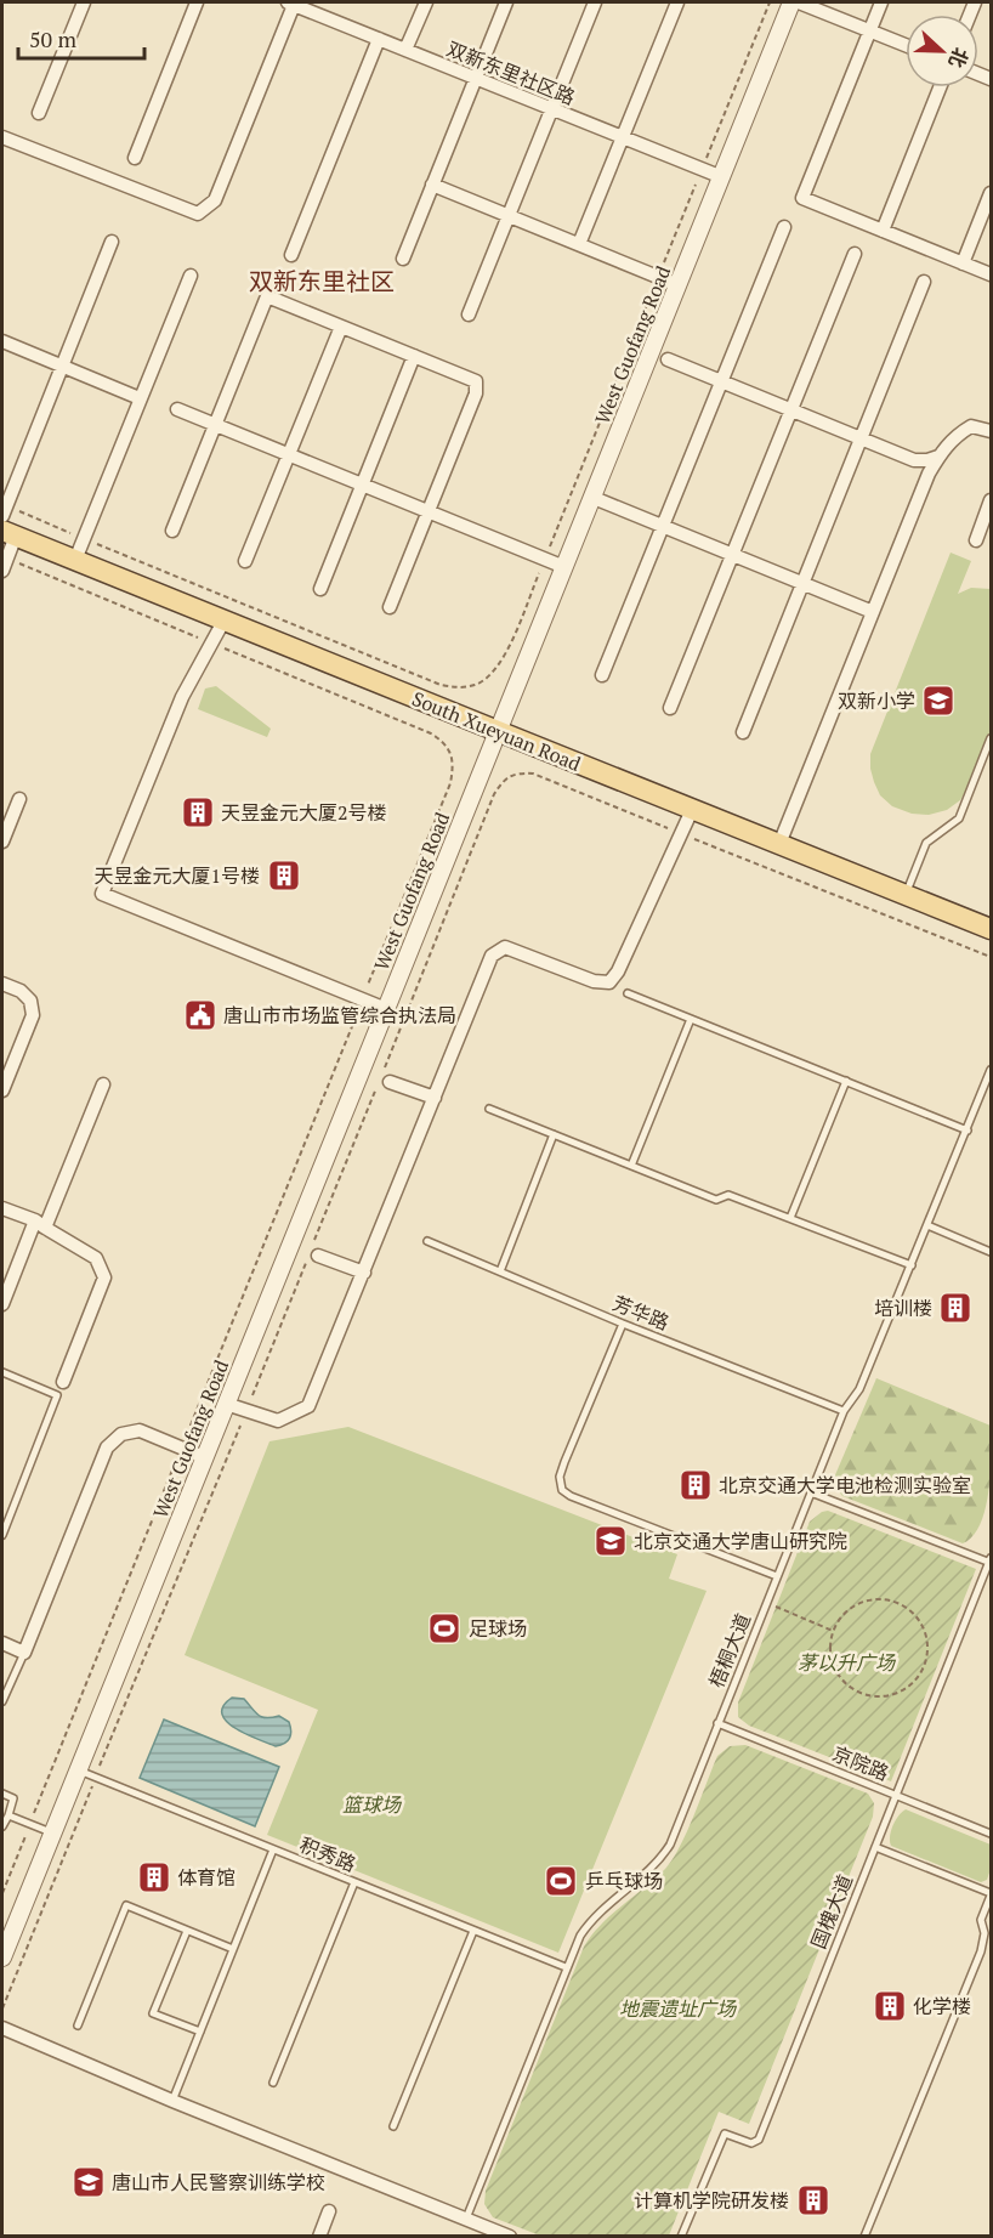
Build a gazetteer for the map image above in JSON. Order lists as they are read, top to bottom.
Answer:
{
  "streets": {
    "main road": ["South Xueyuan Road"],
    "street": ["双新东里社区路", "West Guofang Road"],
    "lane": [
      "芳华路",
      "梧桐大道",
      "京院路",
      "积秀路",
      "国槐大道"
    ]
  },
  "crossings": [
    ["双新东里社区路", "West Guofang Road"],
    ["West Guofang Road", "South Xueyuan Road"],
    ["West Guofang Road", "积秀路"],
    ["芳华路", "梧桐大道"],
    ["梧桐大道", "京院路"],
    ["梧桐大道", "积秀路"],
    ["京院路", "国槐大道"]
  ],
  "districts": ["双新东里社区"],
  "parks": ["茅以升广场", "篮球场", "地震遗址广场"],
  "places": {
    "school or university": ["双新小学", "北京交通大学唐山研究院", "唐山市人民警察训练学校"],
    "building": [
      "天昱金元大厦2号楼",
      "天昱金元大厦1号楼",
      "培训楼",
      "北京交通大学电池检测实验室",
      "体育馆",
      "化学楼",
      "计算机学院研发楼"
    ],
    "public building": ["唐山市市场监管综合执法局"],
    "sports": ["足球场", "乒乓球场"]
  },
  "scale_bar": "50 m",
  "north": "right"
}
